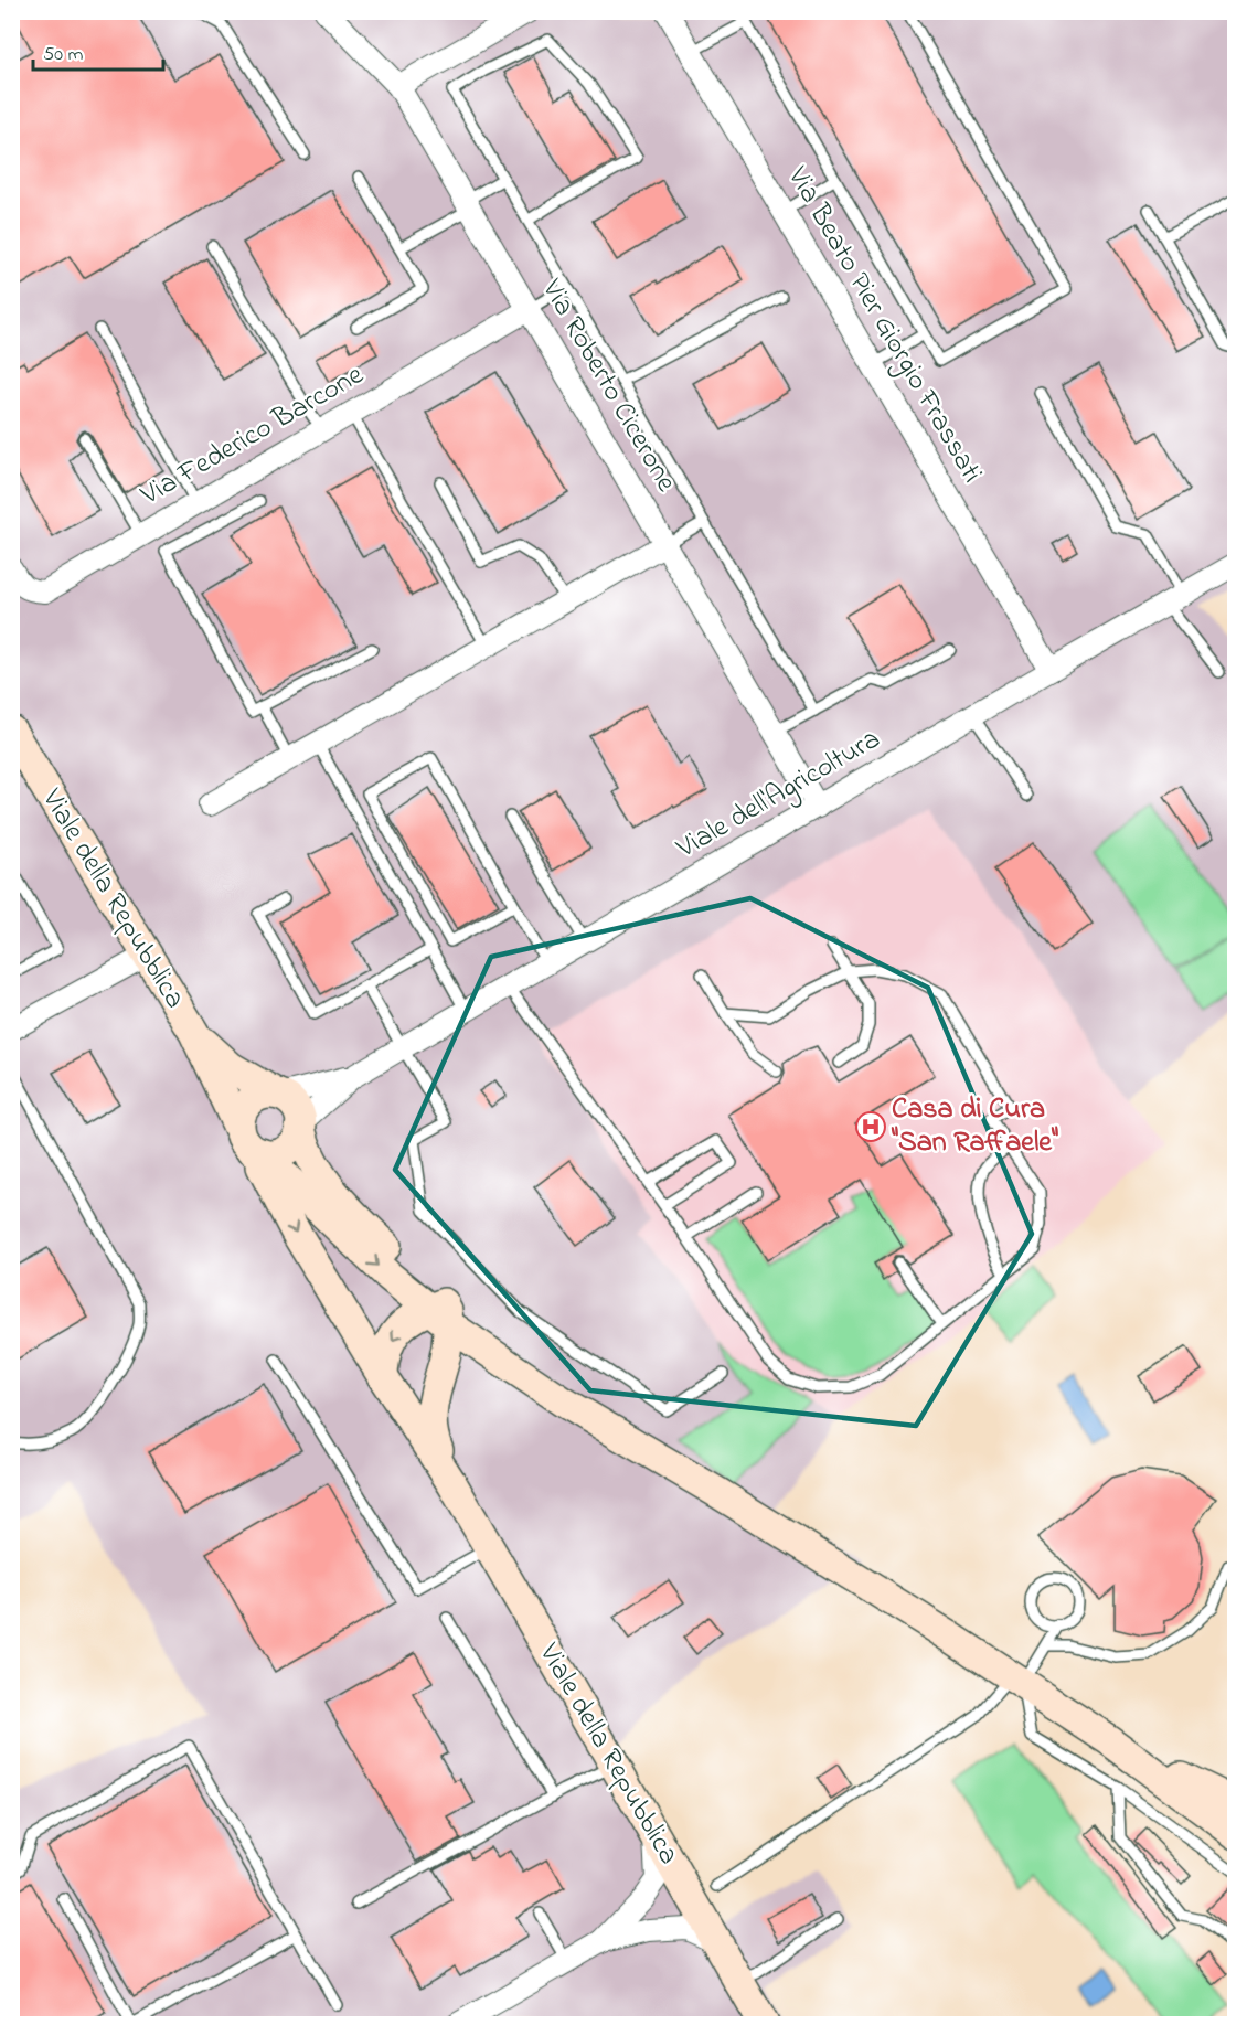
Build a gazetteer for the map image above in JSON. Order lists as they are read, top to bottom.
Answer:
{
  "streets": {
    "main road": ["Viale della Repubblica"],
    "street": [
      "Via Beato Pier Giorgio Frassati",
      "Via Roberto Cicerone",
      "Via Federico Barcone",
      "Viale dell'Agricoltura"
    ]
  },
  "crossings": [
    ["Via Beato Pier Giorgio Frassati", "Viale dell'Agricoltura"],
    ["Via Roberto Cicerone", "Via Federico Barcone"],
    ["Via Roberto Cicerone", "Viale dell'Agricoltura"],
    ["Viale dell'Agricoltura", "Viale della Repubblica"]
  ],
  "places": {
    "hospital": ["Casa di Cura \"San Raffaele\""]
  },
  "scale_bar": "50 m"
}
